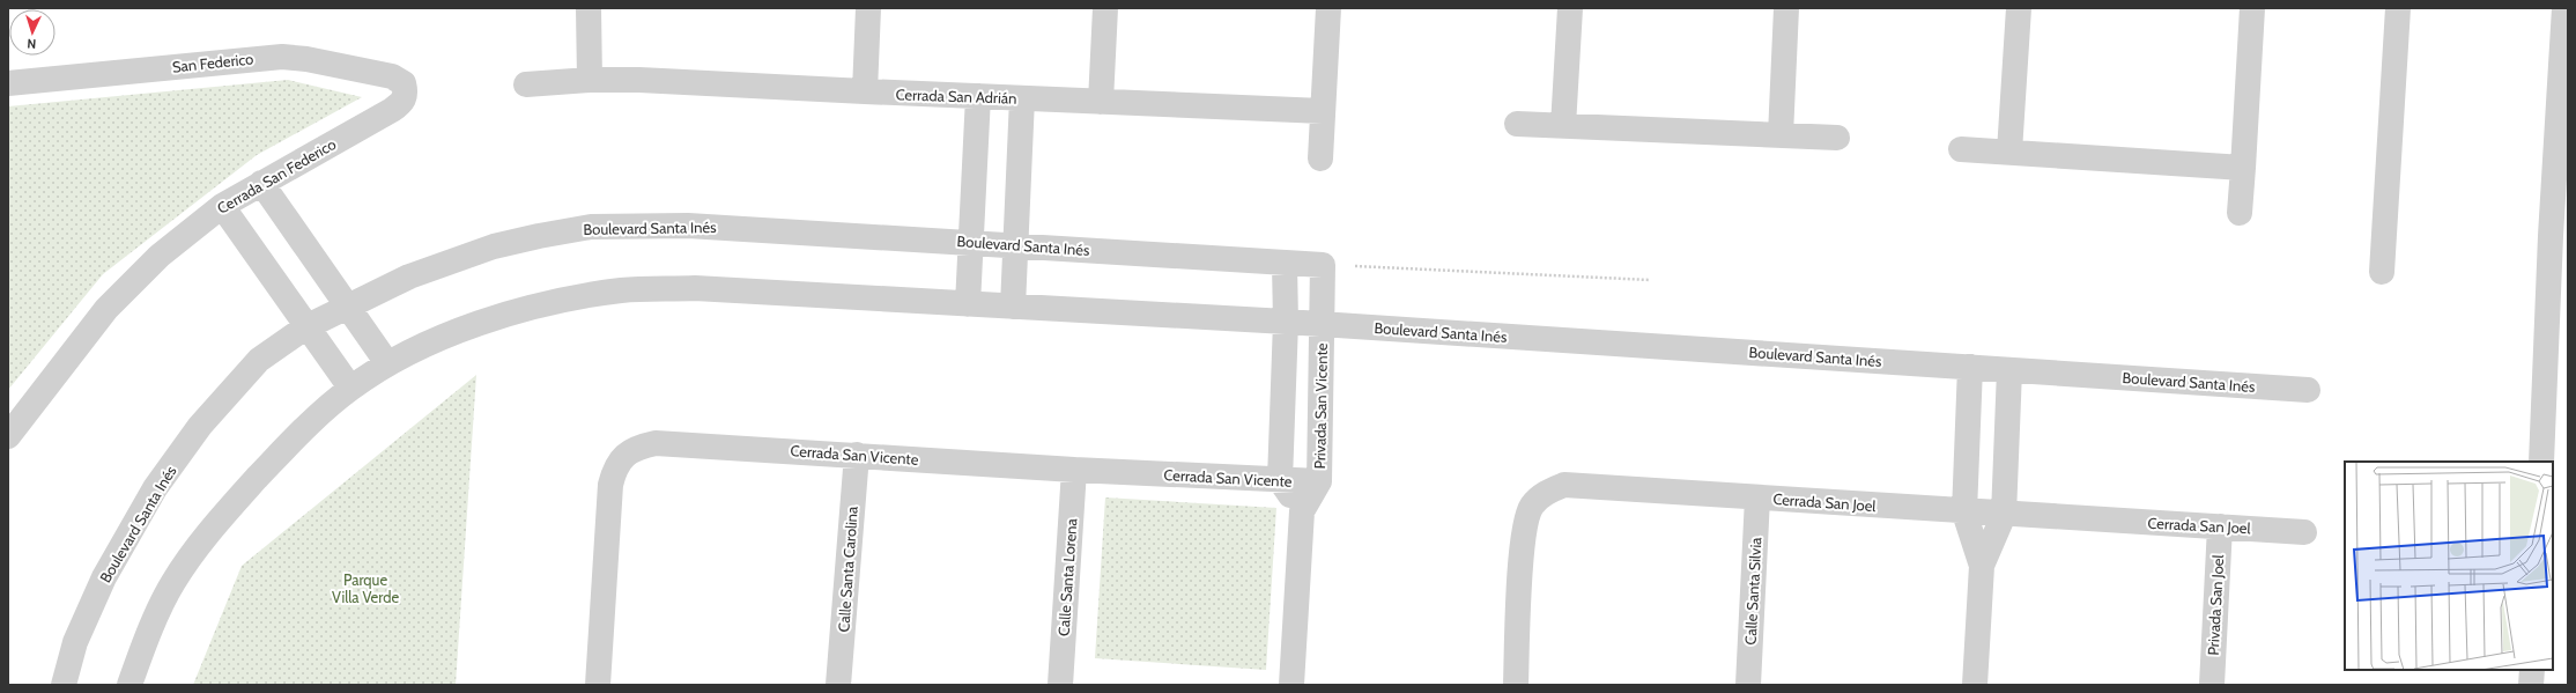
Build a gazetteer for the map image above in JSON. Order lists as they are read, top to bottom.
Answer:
{
  "streets": {
    "street": [
      "San Federico",
      "Cerrada San Adrián",
      "Cerrada San Federico",
      "Boulevard Santa Inés",
      "Privada San Vicente",
      "Cerrada San Vicente",
      "Cerrada San Joel",
      "Calle Santa Carolina",
      "Calle Santa Lorena",
      "Calle Santa Silvia",
      "Privada San Joel"
    ]
  },
  "crossings": [
    ["San Federico", "Cerrada San Federico"],
    ["Boulevard Santa Inés", "Privada San Vicente"],
    ["Privada San Vicente", "Cerrada San Vicente"],
    ["Cerrada San Vicente", "Calle Santa Carolina"],
    ["Cerrada San Vicente", "Calle Santa Lorena"],
    ["Cerrada San Joel", "Calle Santa Silvia"],
    ["Cerrada San Joel", "Privada San Joel"]
  ],
  "parks": ["Parque Villa Verde"],
  "north": "bottom"
}
